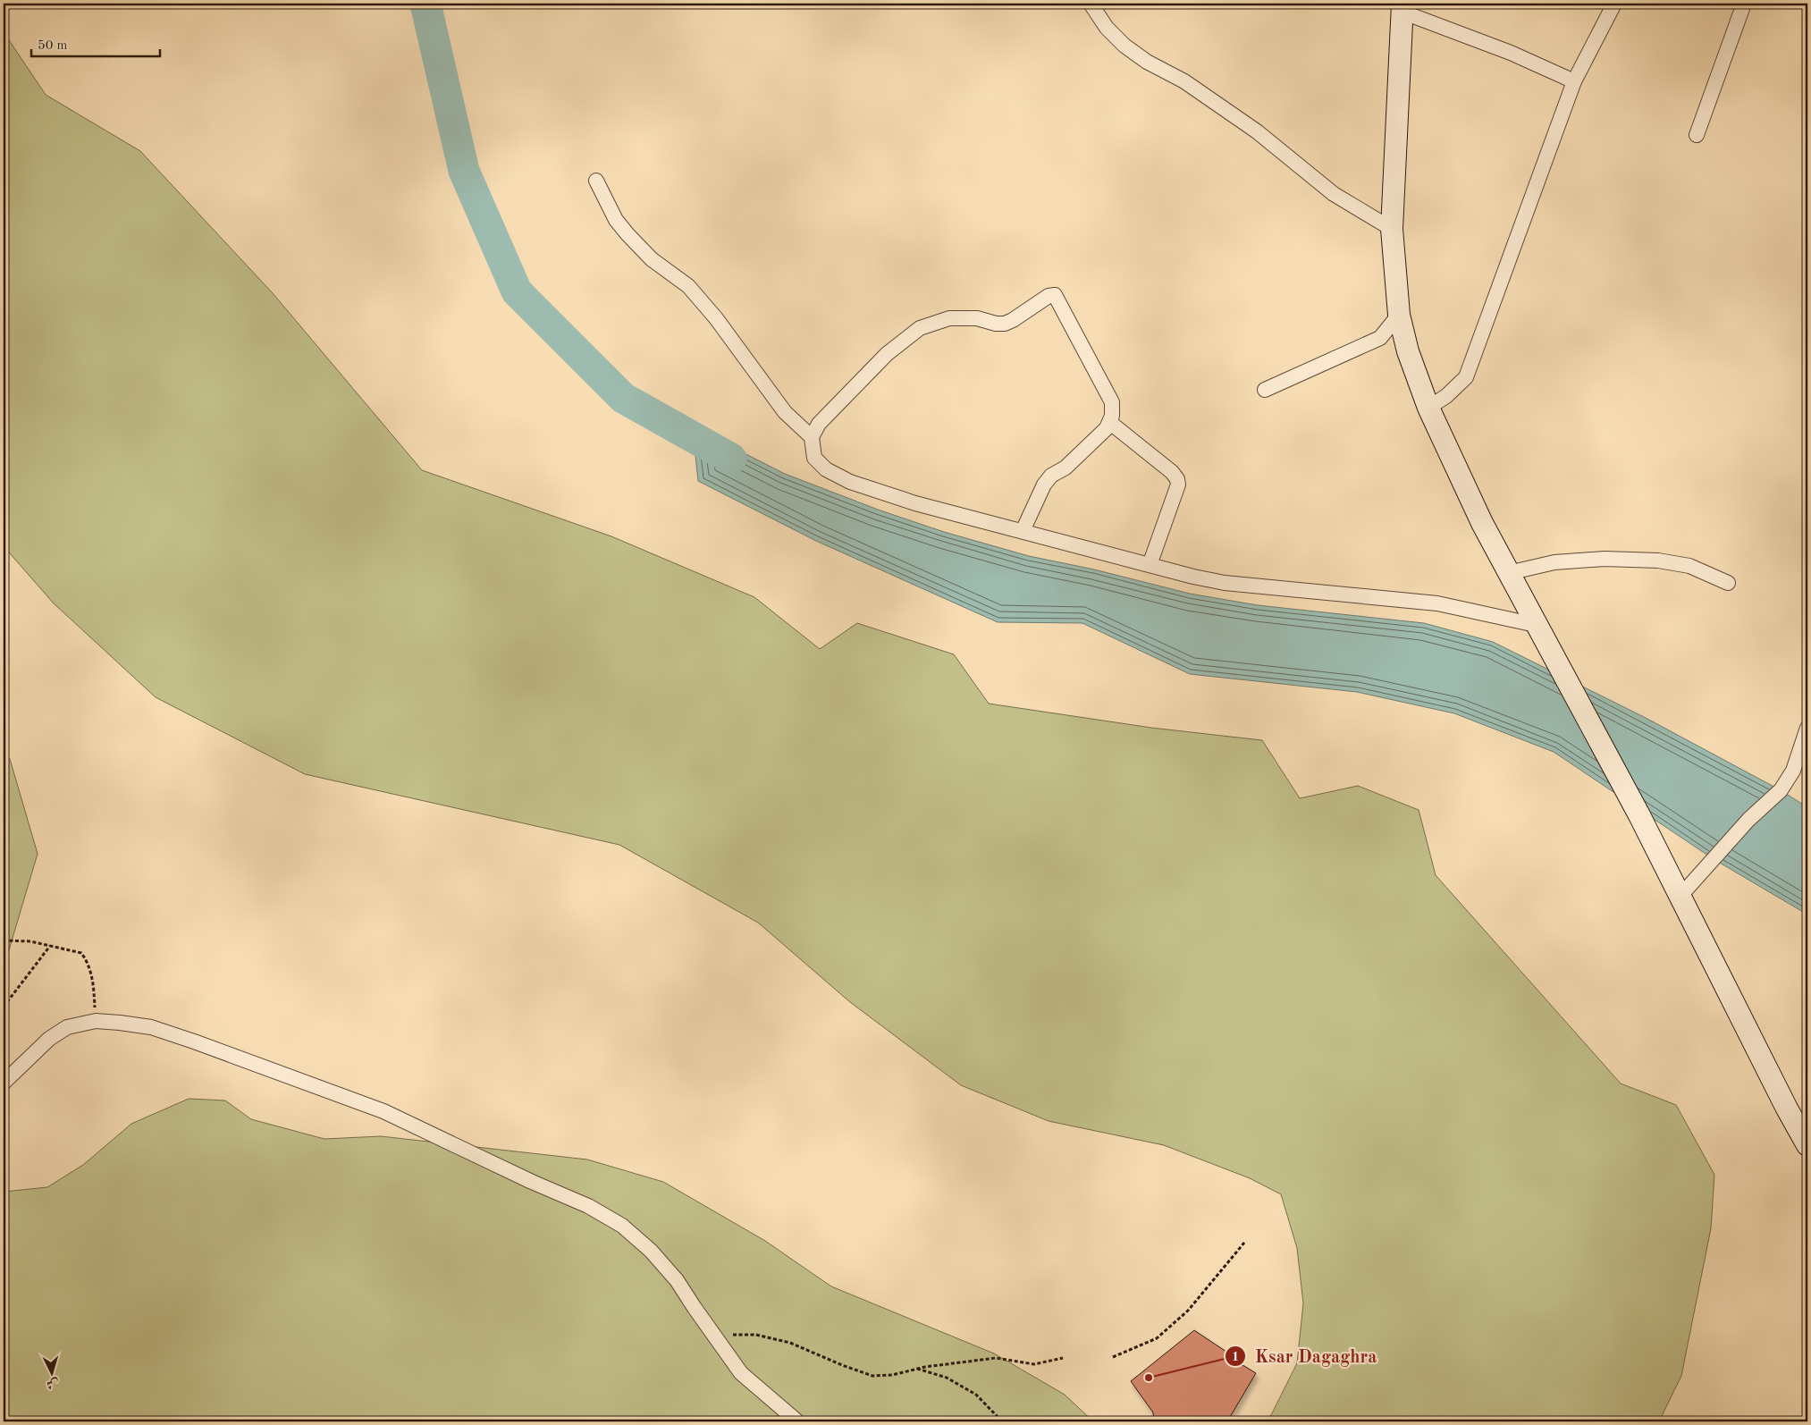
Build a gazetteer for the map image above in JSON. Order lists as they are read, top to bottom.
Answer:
{
  "places": ["Ksar Dagaghra"],
  "scale_bar": "50 m",
  "north": "bottom"
}
